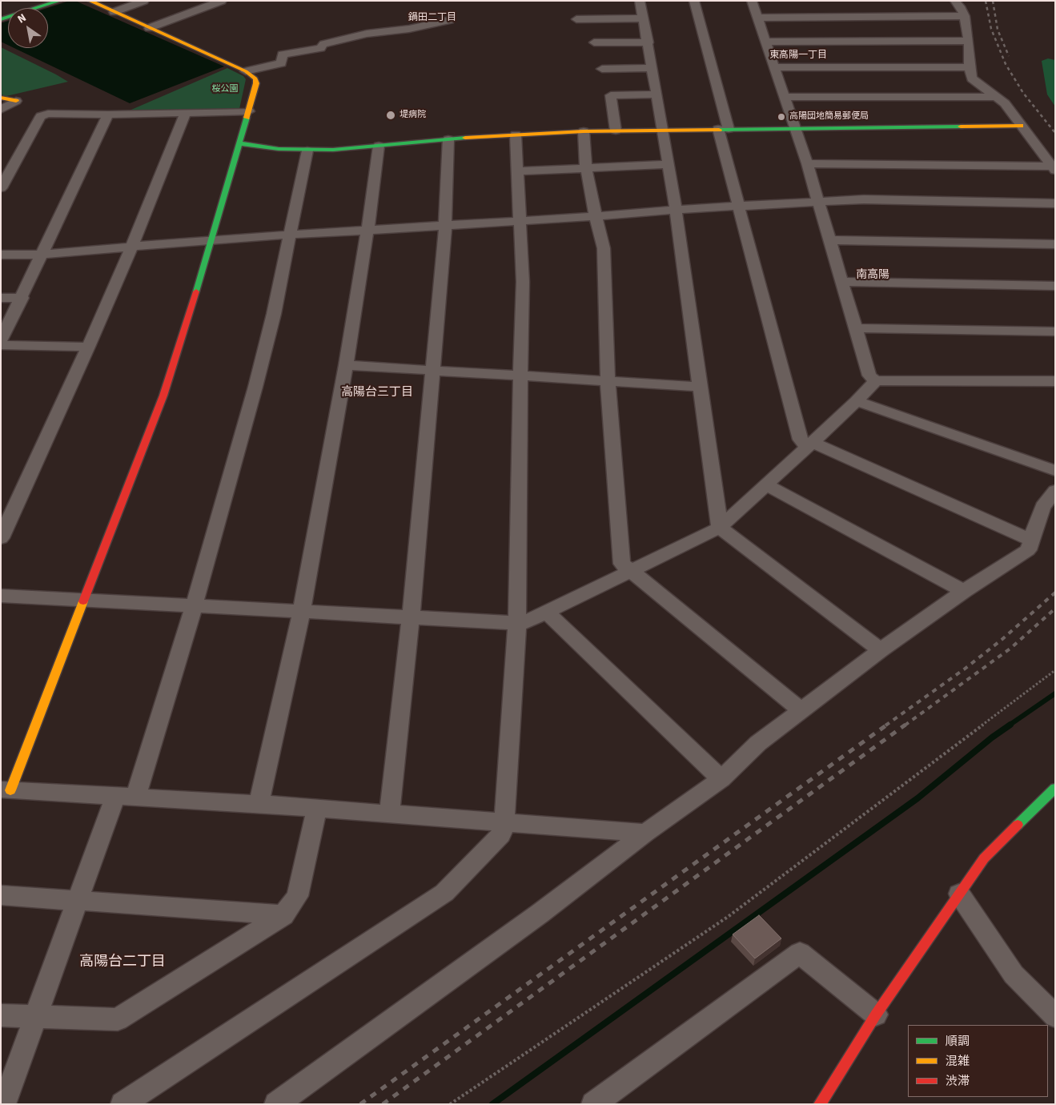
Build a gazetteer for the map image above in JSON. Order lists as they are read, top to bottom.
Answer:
{
  "districts": [
    "鍋田二丁目",
    "東高陽一丁目",
    "南高陽",
    "高陽台三丁目",
    "高陽台二丁目"
  ],
  "parks": ["桜公園"],
  "places": ["堤病院", "高陽団地簡易郵便局"],
  "legend": ["順調", "混雑", "渋滞"],
  "north": "top left"
}
